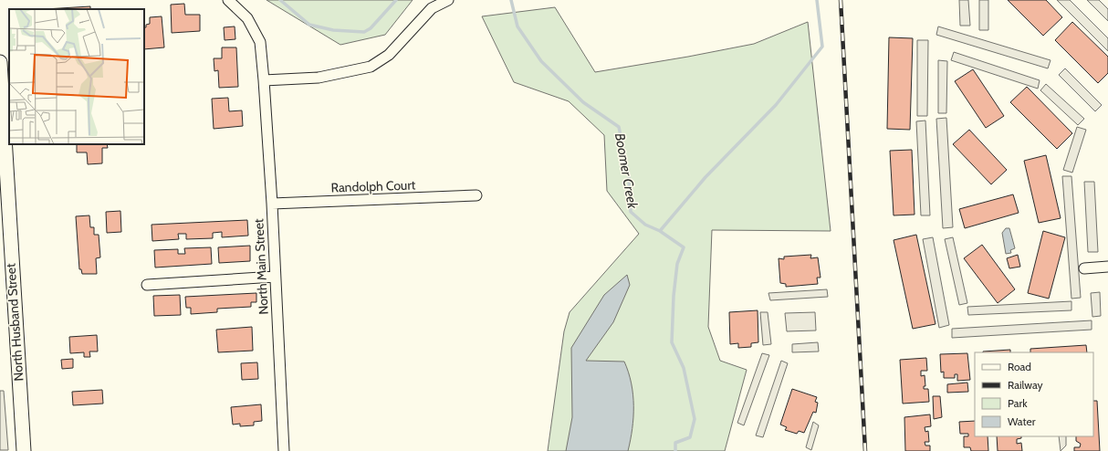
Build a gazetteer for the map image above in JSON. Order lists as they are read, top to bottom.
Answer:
{
  "streets": {
    "street": ["Randolph Court", "North Main Street", "North Husband Street"]
  },
  "crossings": [
    ["Randolph Court", "North Main Street"]
  ],
  "water": ["Boomer Creek"],
  "legend": [
    "Road",
    "Railway",
    "Park",
    "Water"
  ]
}
